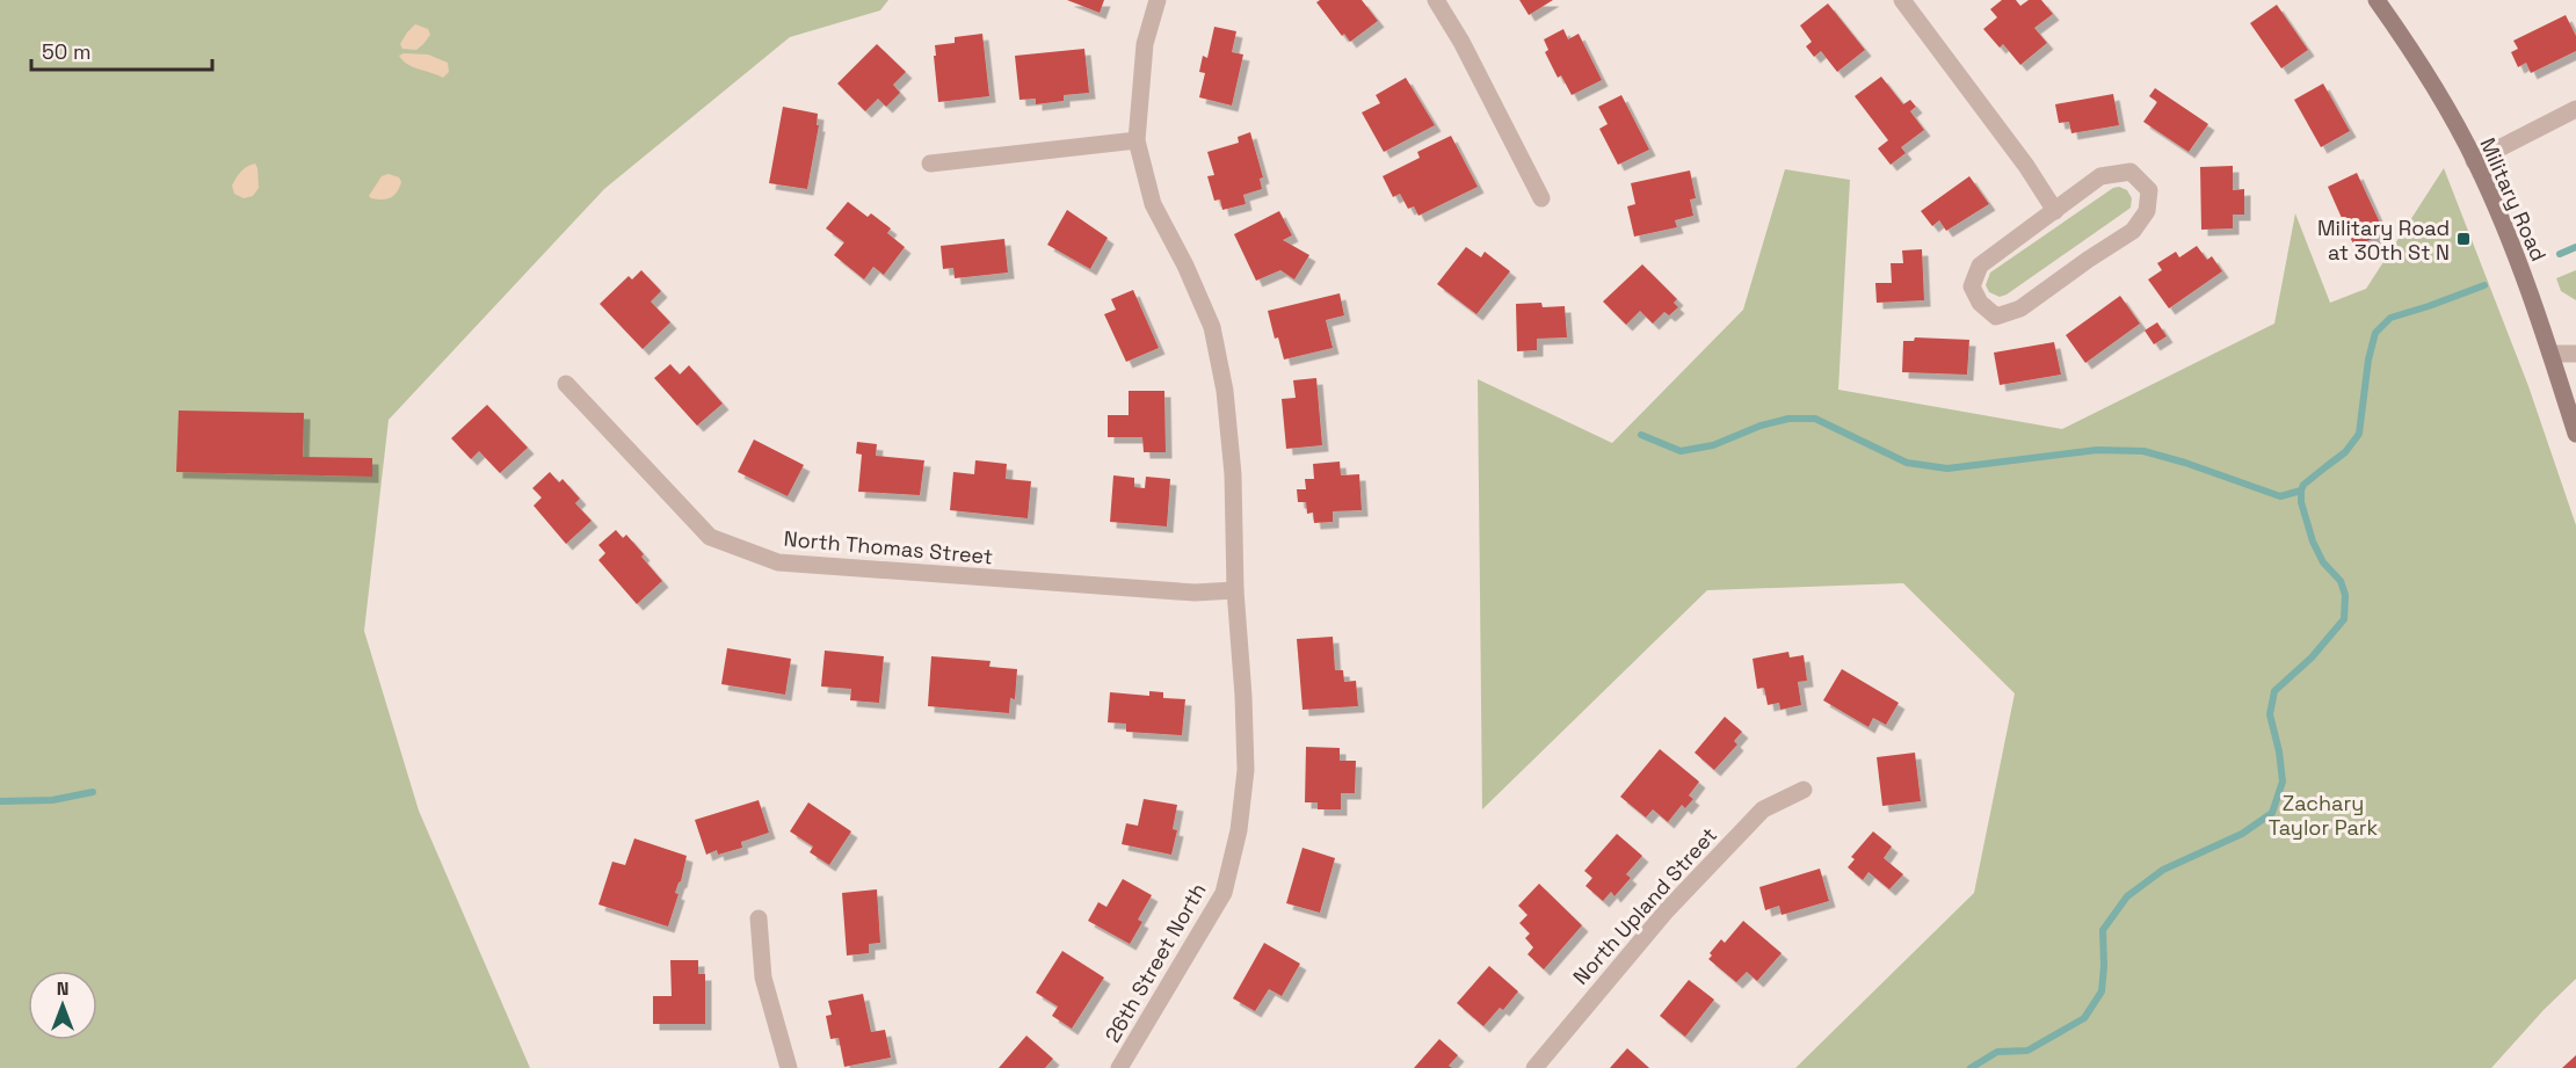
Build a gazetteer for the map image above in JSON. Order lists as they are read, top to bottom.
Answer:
{
  "streets": {
    "main road": ["Military Road"],
    "street": ["North Thomas Street", "North Upland Street", "26th Street North"]
  },
  "crossings": [
    ["North Thomas Street", "26th Street North"]
  ],
  "parks": ["Zachary Taylor Park"],
  "places": {
    "transit": ["Military Road at 30th St N"]
  },
  "scale_bar": "50 m",
  "north": "top"
}
